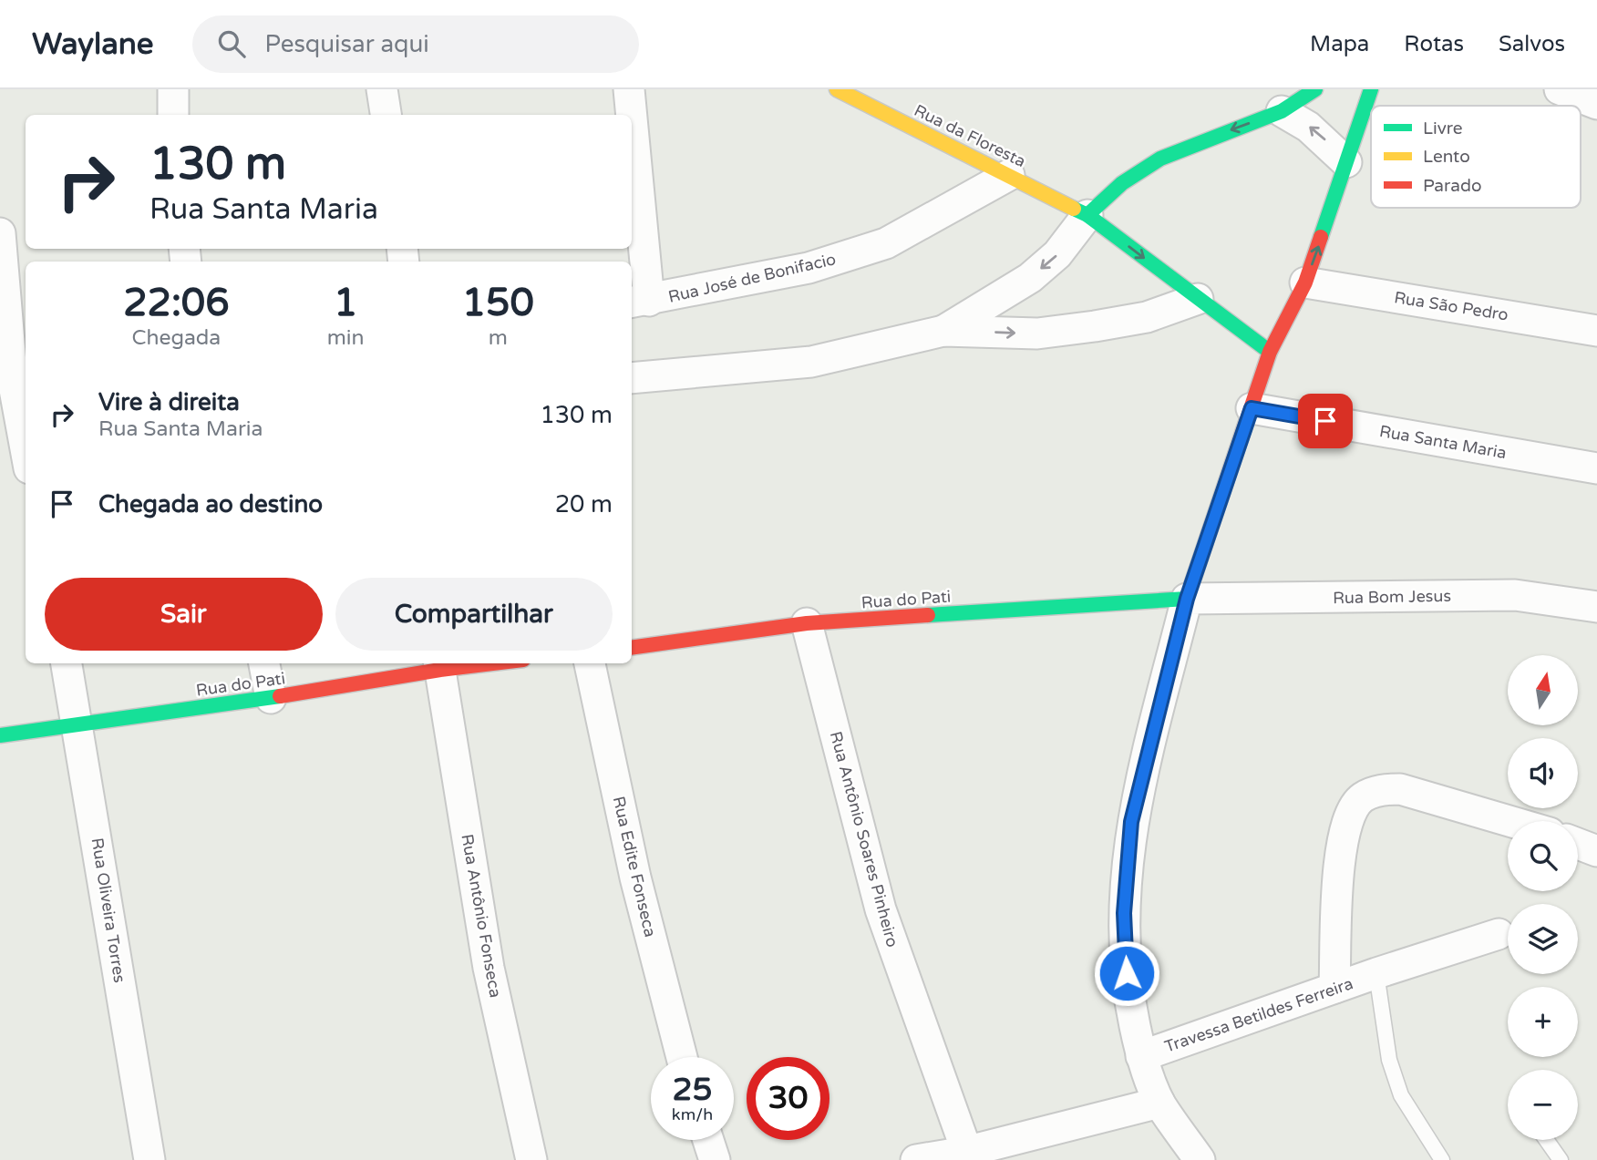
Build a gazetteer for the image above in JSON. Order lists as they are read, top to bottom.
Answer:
{
  "streets": {
    "street": [
      "Rua da Floresta",
      "Rua José de Bonifacio",
      "Rua São Pedro",
      "Rua Santa Maria",
      "Rua Bom Jesus",
      "Rua do Pati",
      "Rua Antônio Soares Pinheiro",
      "Rua Edite Fonseca",
      "Rua Oliveira Torres",
      "Rua Antônio Fonseca",
      "Travessa Betildes Ferreira"
    ]
  },
  "crossings": [
    ["Rua da Floresta", "Rua José de Bonifacio"],
    ["Rua Bom Jesus", "Rua do Pati"],
    ["Rua do Pati", "Rua Antônio Soares Pinheiro"],
    ["Rua do Pati", "Rua Oliveira Torres"],
    ["Rua do Pati", "Rua Antônio Fonseca"]
  ],
  "legend": ["Livre", "Lento", "Parado"],
  "north": "top",
  "page": {
    "header": "Waylane",
    "search": "Pesquisar aqui",
    "nav": ["Mapa", "Rotas", "Salvos"],
    "turn": ["130 m", "Rua Santa Maria"],
    "eta": [
      "22:06",
      "Chegada",
      "1",
      "min",
      "150",
      "m"
    ],
    "list": [
      {
        "name": "Vire à direita",
        "note": "Rua Santa Maria",
        "value": "130 m"
      },
      {
        "name": "Chegada ao destino",
        "value": "20 m"
      }
    ],
    "buttons": ["Sair", "Compartilhar"],
    "map_buttons": ["+", "−"],
    "speed": "25 km/h",
    "limit": "30"
  }
}
